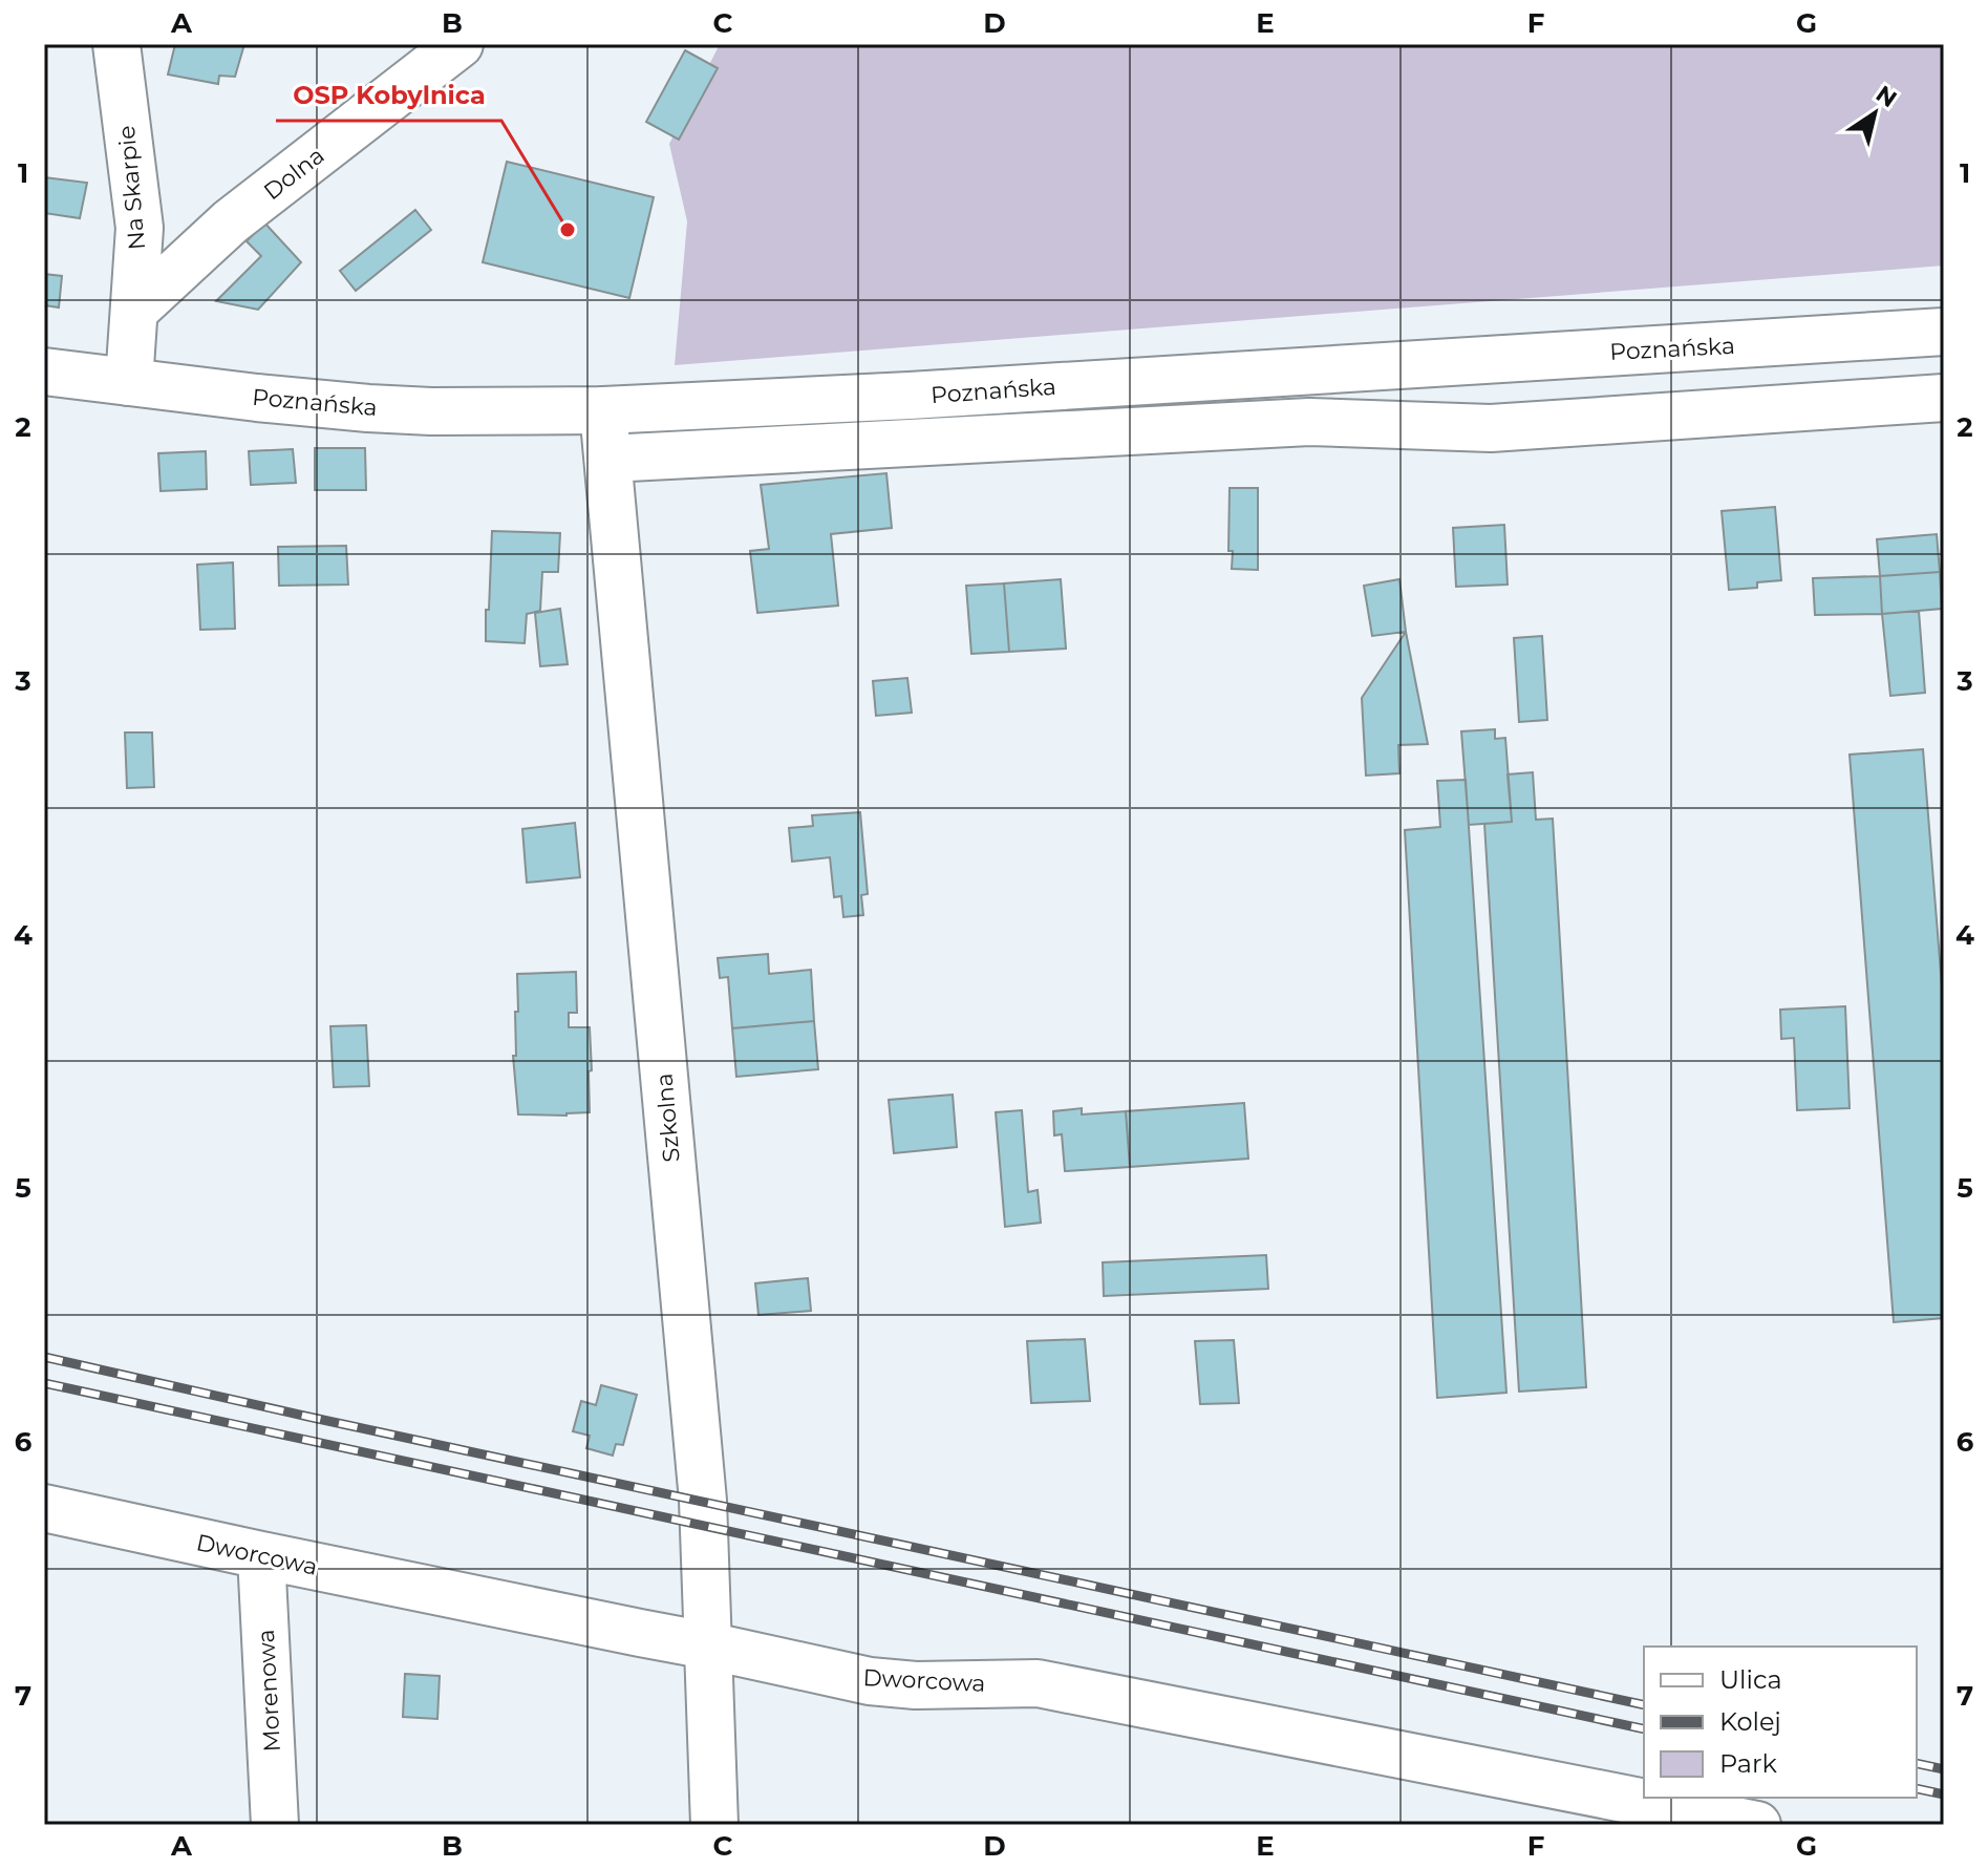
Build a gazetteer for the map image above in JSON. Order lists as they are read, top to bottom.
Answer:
{
  "streets": {
    "street": [
      "Dolna",
      "Na Skarpie",
      "Poznańska",
      "Szkolna",
      "Dworcowa",
      "Morenowa"
    ]
  },
  "crossings": [
    ["Dolna", "Na Skarpie"],
    ["Na Skarpie", "Poznańska"],
    ["Poznańska", "Szkolna"],
    ["Szkolna", "Dworcowa"],
    ["Dworcowa", "Morenowa"]
  ],
  "places": ["OSP Kobylnica"],
  "legend": ["Ulica", "Kolej", "Park"],
  "north": "top right",
  "grid": {
    "columns": [
      "A",
      "B",
      "C",
      "D",
      "E",
      "F",
      "G"
    ],
    "rows": [
      "1",
      "2",
      "3",
      "4",
      "5",
      "6",
      "7"
    ]
  }
}
